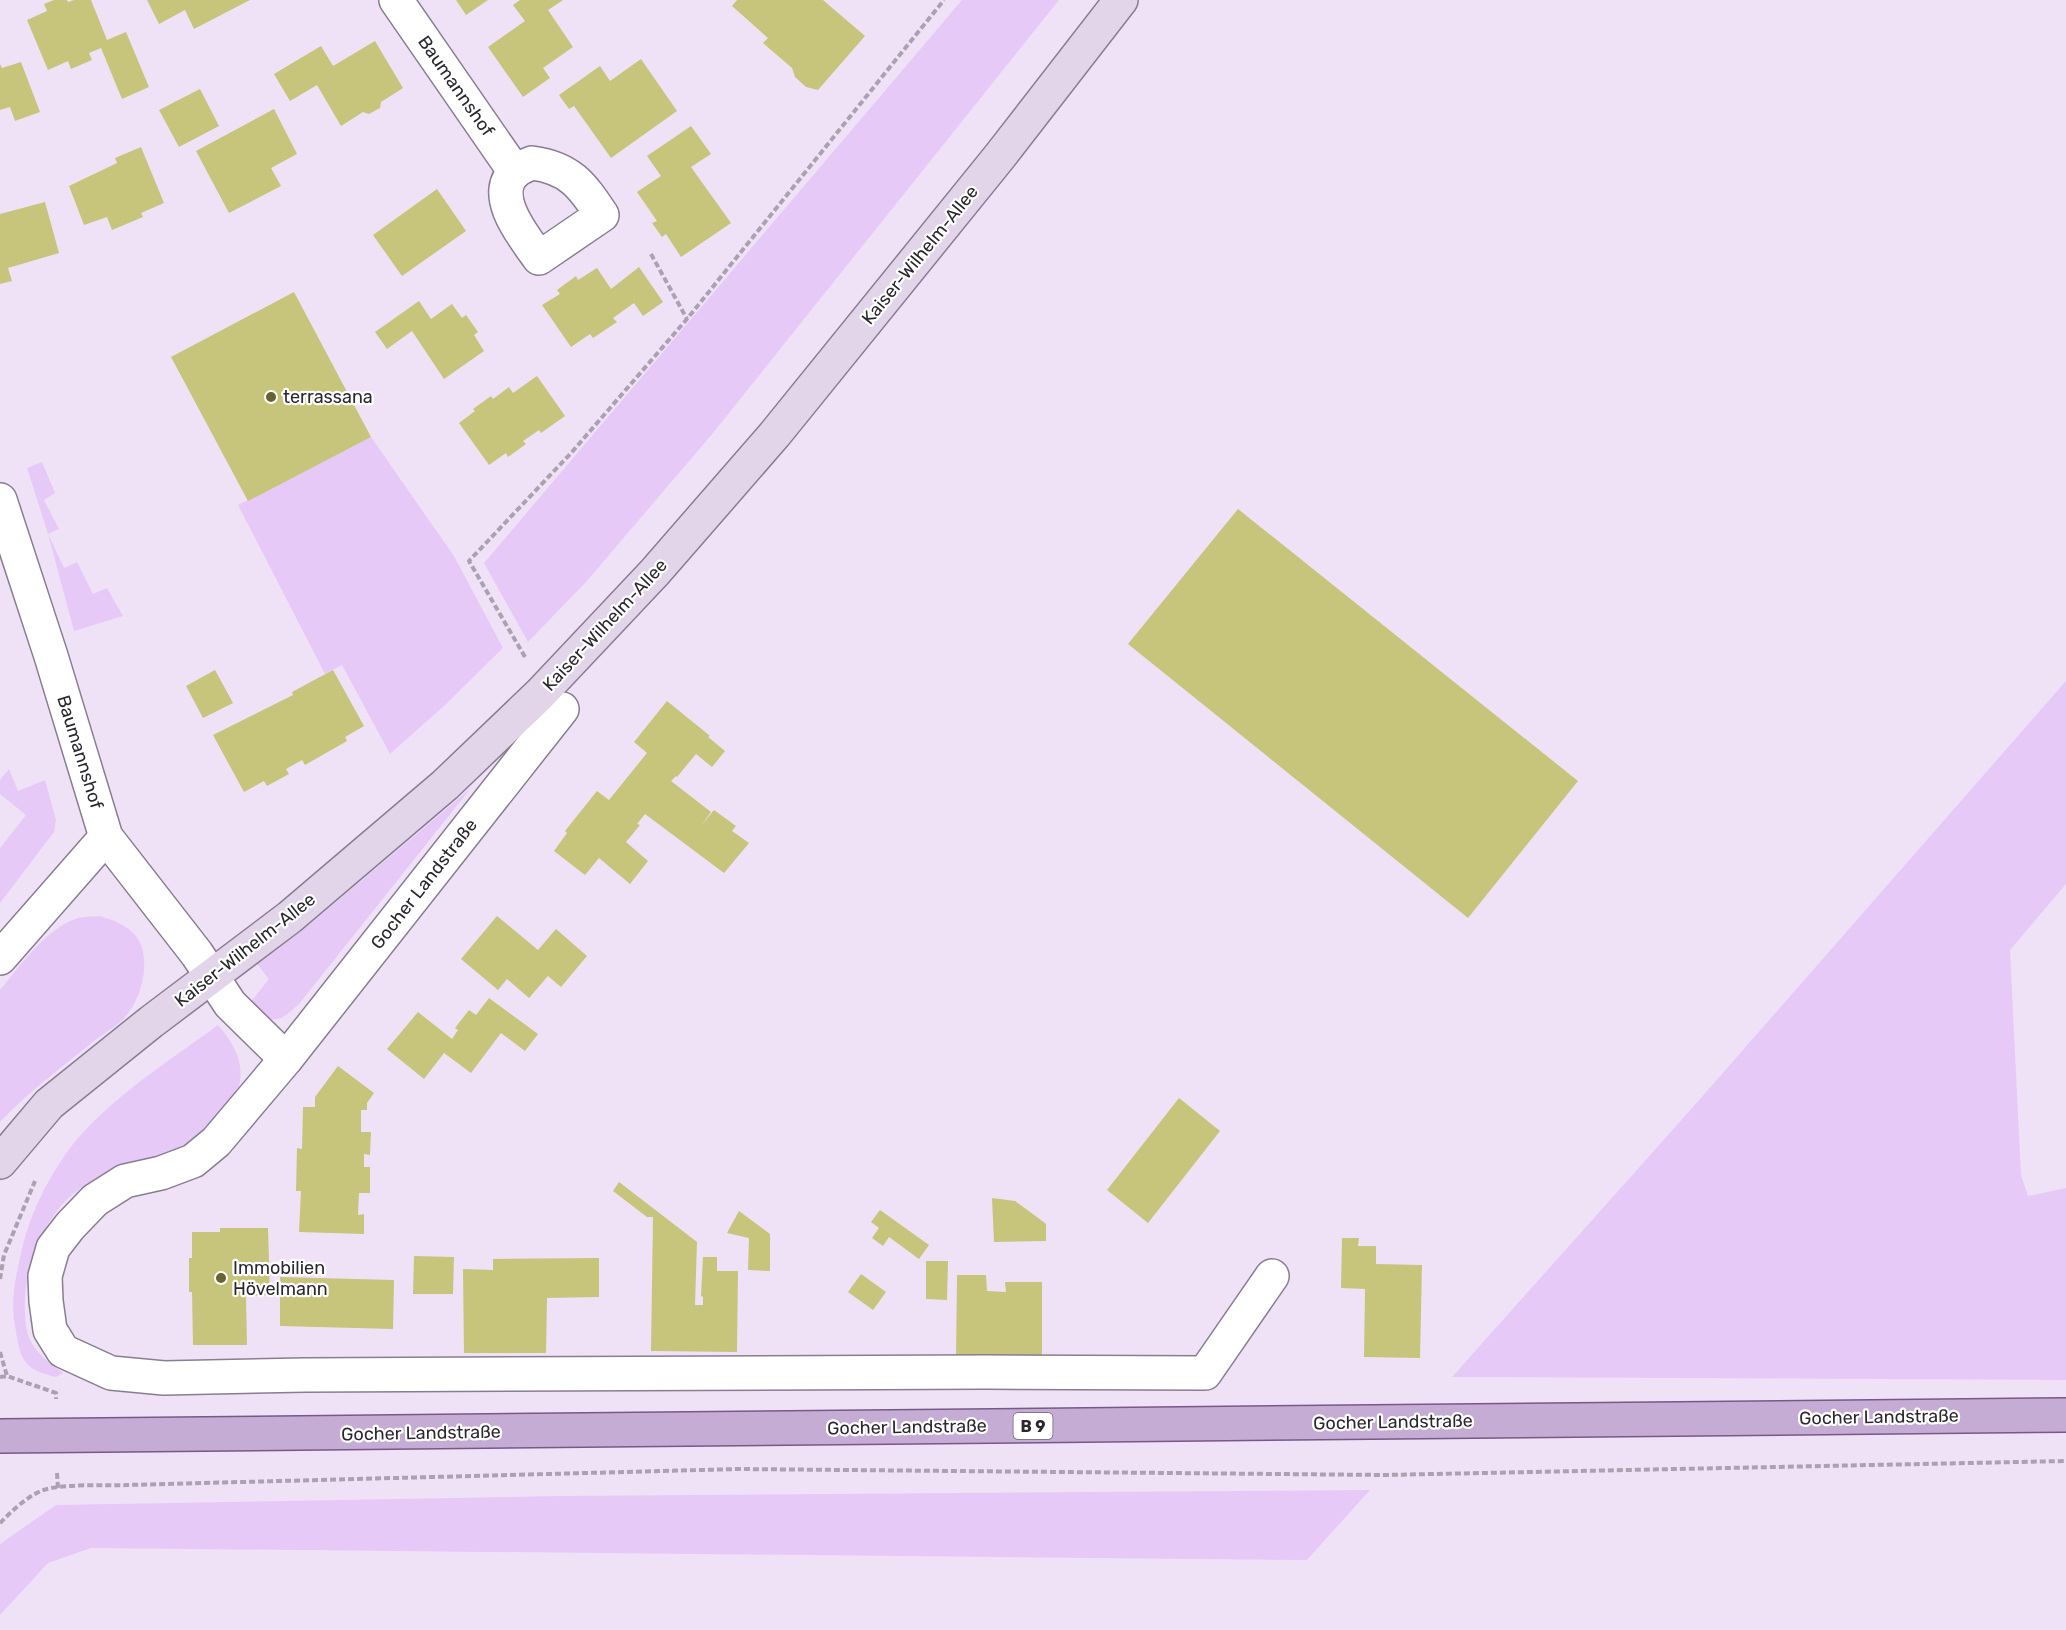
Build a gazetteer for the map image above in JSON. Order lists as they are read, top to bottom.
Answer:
{
  "streets": {
    "main road": ["Gocher Landstraße", "B 9"],
    "street": ["Baumannshof", "Kaiser-Wilhelm-Allee"]
  },
  "crossings": [
    ["Baumannshof", "Kaiser-Wilhelm-Allee"]
  ],
  "places": ["terrassana", "Immobilien Hövelmann"]
}
